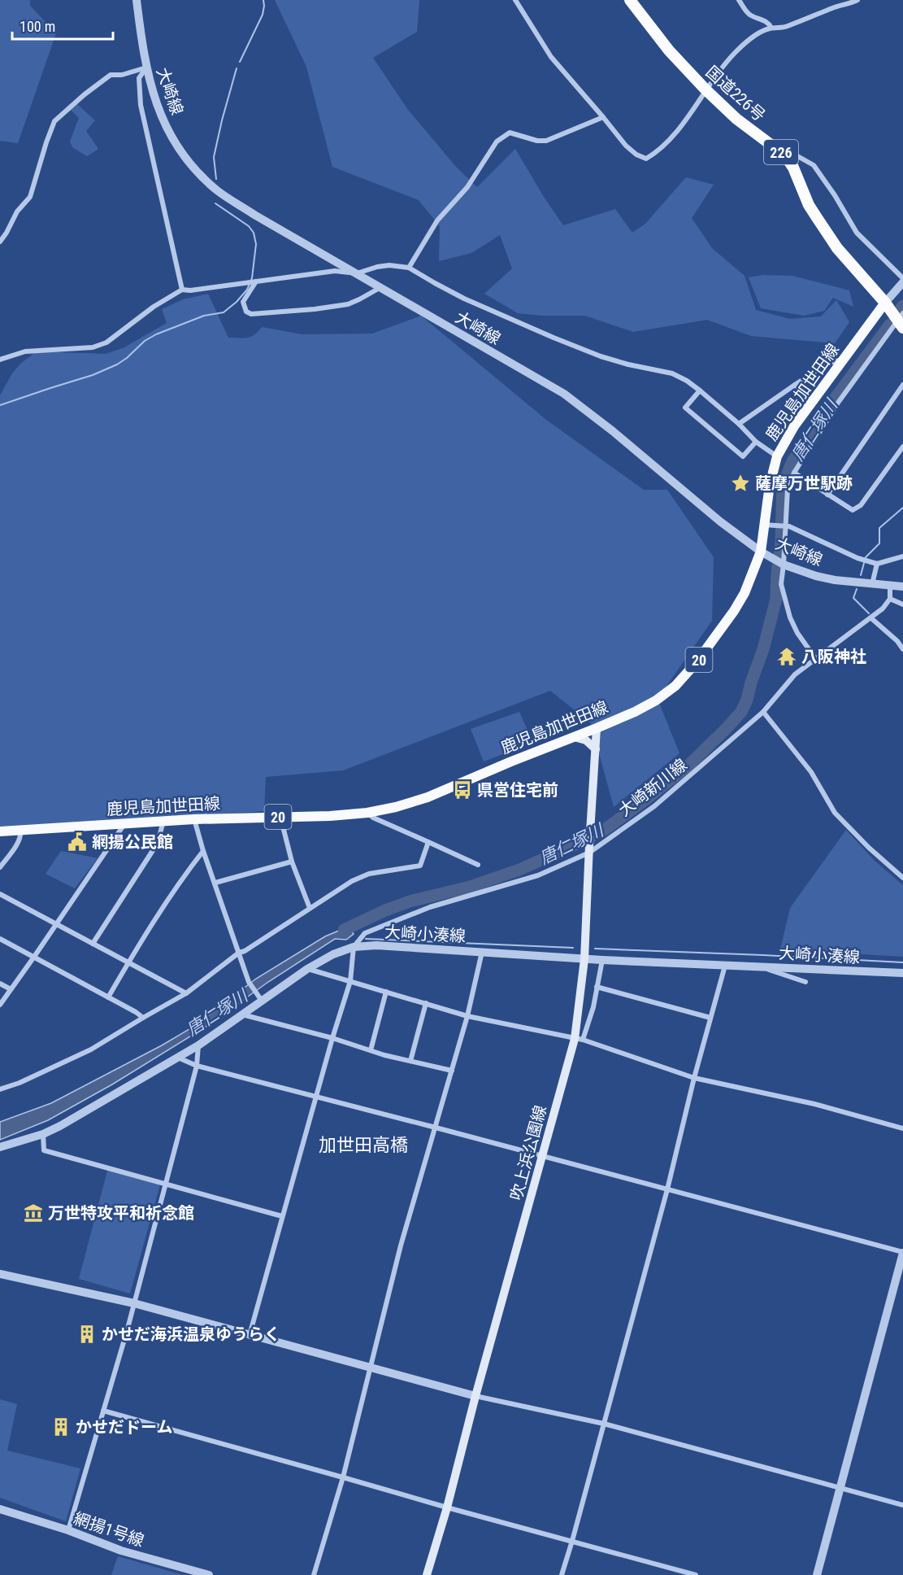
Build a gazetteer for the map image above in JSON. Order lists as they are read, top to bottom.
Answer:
{
  "streets": {
    "highway": ["国道226号", "226"],
    "main road": ["鹿児島加世田線", "20", "吹上浜公園線"],
    "street": [
      "大崎線",
      "大崎新川線",
      "大崎小湊線",
      "網揚1号線"
    ]
  },
  "crossings": [
    ["大崎線", "鹿児島加世田線"],
    ["国道226号", "鹿児島加世田線"],
    ["鹿児島加世田線", "吹上浜公園線"],
    ["大崎新川線", "大崎小湊線"],
    ["大崎新川線", "吹上浜公園線"],
    ["大崎小湊線", "吹上浜公園線"]
  ],
  "districts": ["加世田高橋"],
  "water": ["唐仁塚川"],
  "places": {
    "place": ["薩摩万世駅跡"],
    "temple": ["八阪神社"],
    "bus stop": ["県営住宅前"],
    "public building": ["網揚公民館"],
    "museum": ["万世特攻平和祈念館"],
    "building": ["かせだ海浜温泉ゆうらく", "かせだドーム"]
  },
  "scale_bar": "100 m"
}
